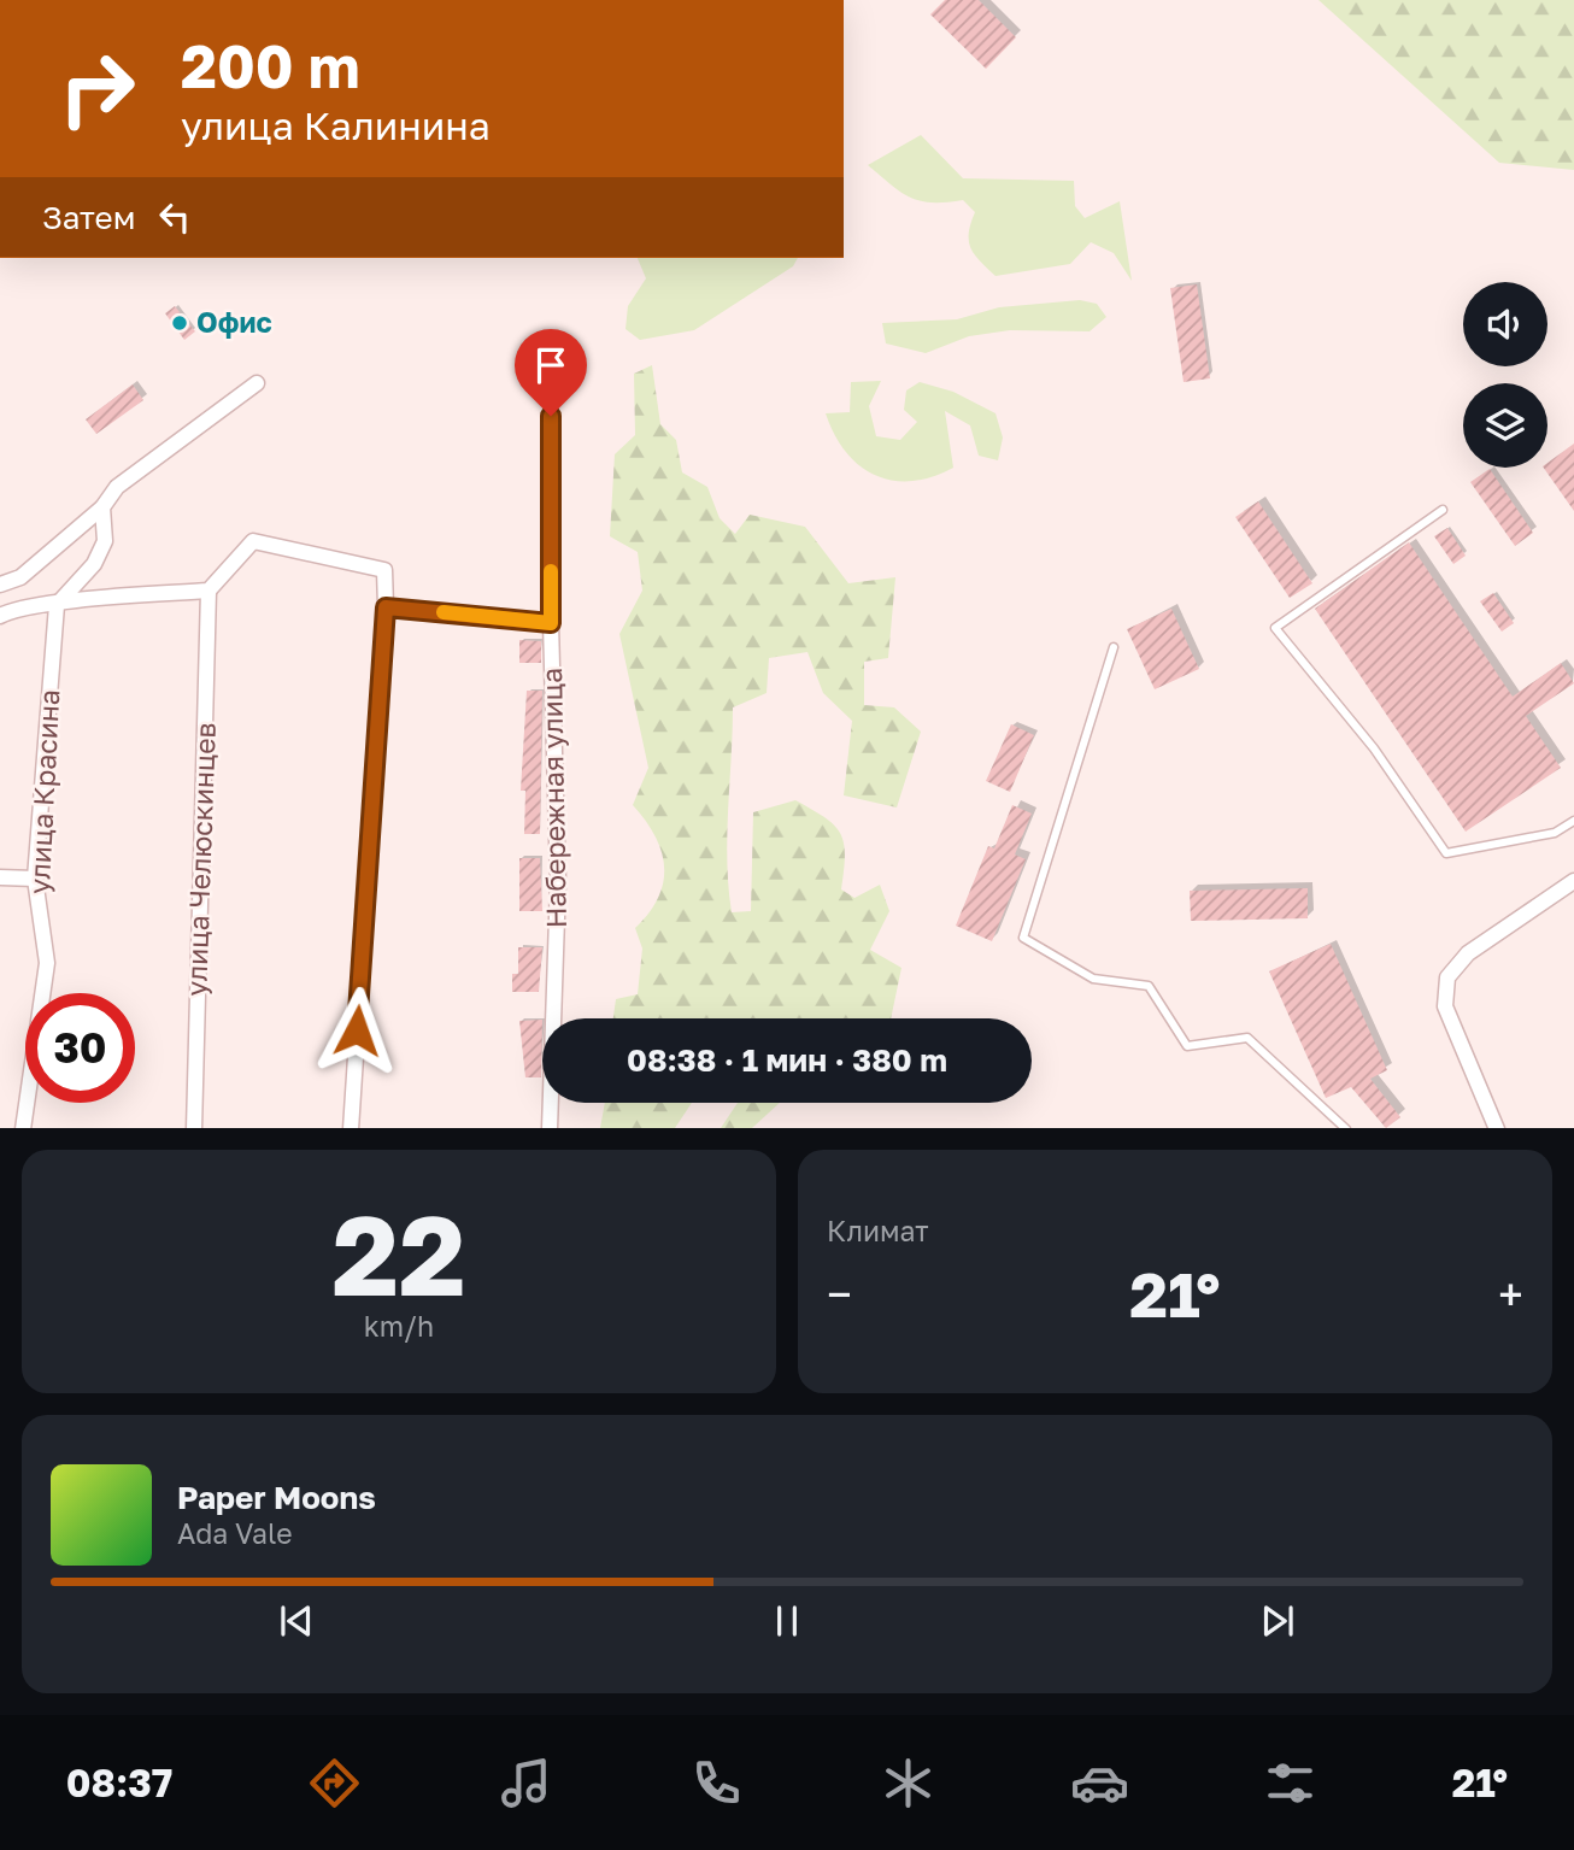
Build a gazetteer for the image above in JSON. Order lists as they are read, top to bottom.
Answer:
{
  "streets": {
    "street": ["улица Красина", "Набережная улица", "улица Челюскинцев"]
  },
  "places": ["Офис"],
  "page": {
    "turn": ["200 m", "улица Калинина"],
    "then": "Затем",
    "limit": "30",
    "trip": "08:38 · 1 мин · 380 m",
    "tile": [
      ["22", "km/h"],
      "Климат"
    ],
    "heat": ["−", "21°", "+"],
    "song": ["Paper Moons", "Ada Vale"],
    "tabs": ["08:37", "21°"]
  }
}
